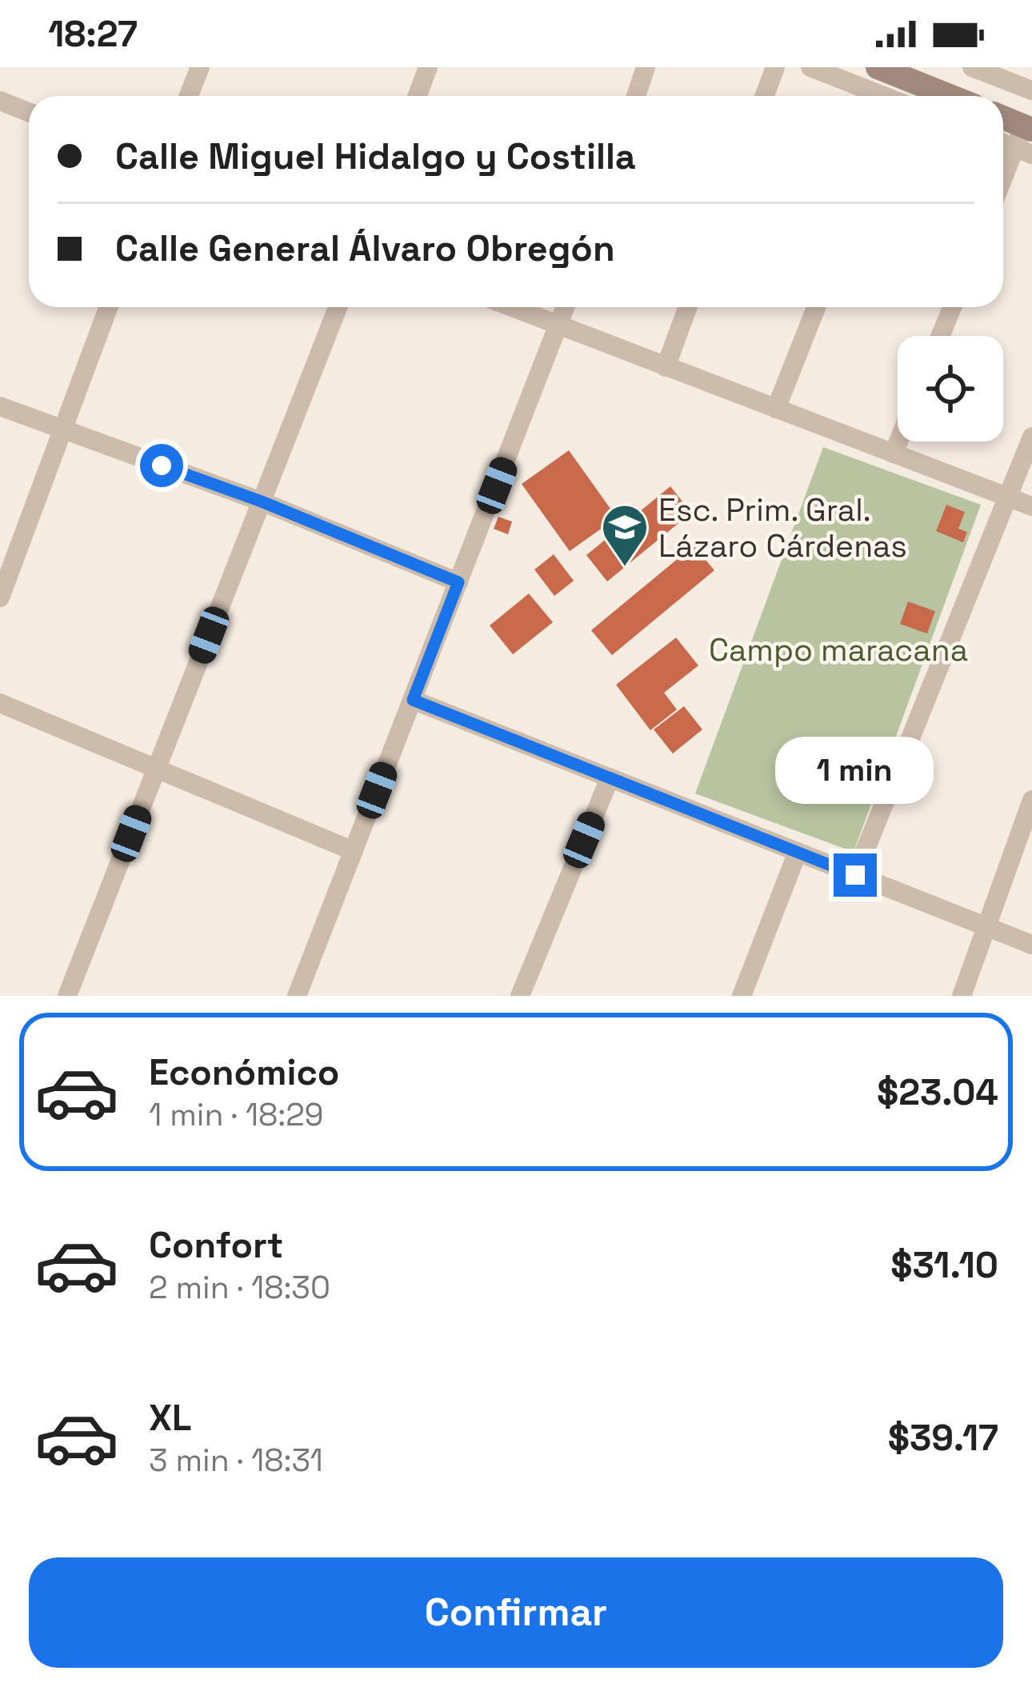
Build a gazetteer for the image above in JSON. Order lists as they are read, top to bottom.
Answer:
{
  "parks": ["Campo maracana"],
  "places": {
    "school or university": ["Esc. Prim. Gral. Lázaro Cárdenas"]
  },
  "page": {
    "status": "18:27",
    "banner": ["Calle Miguel Hidalgo y Costilla", "Calle General Álvaro Obregón"],
    "bubble": "1 min",
    "list": [
      {
        "name": "Económico",
        "note": "1 min · 18:29",
        "value": "$23.04"
      },
      {
        "name": "Confort",
        "note": "2 min · 18:30",
        "value": "$31.10"
      },
      {
        "name": "XL",
        "note": "3 min · 18:31",
        "value": "$39.17"
      }
    ],
    "buttons": "Confirmar"
  }
}
